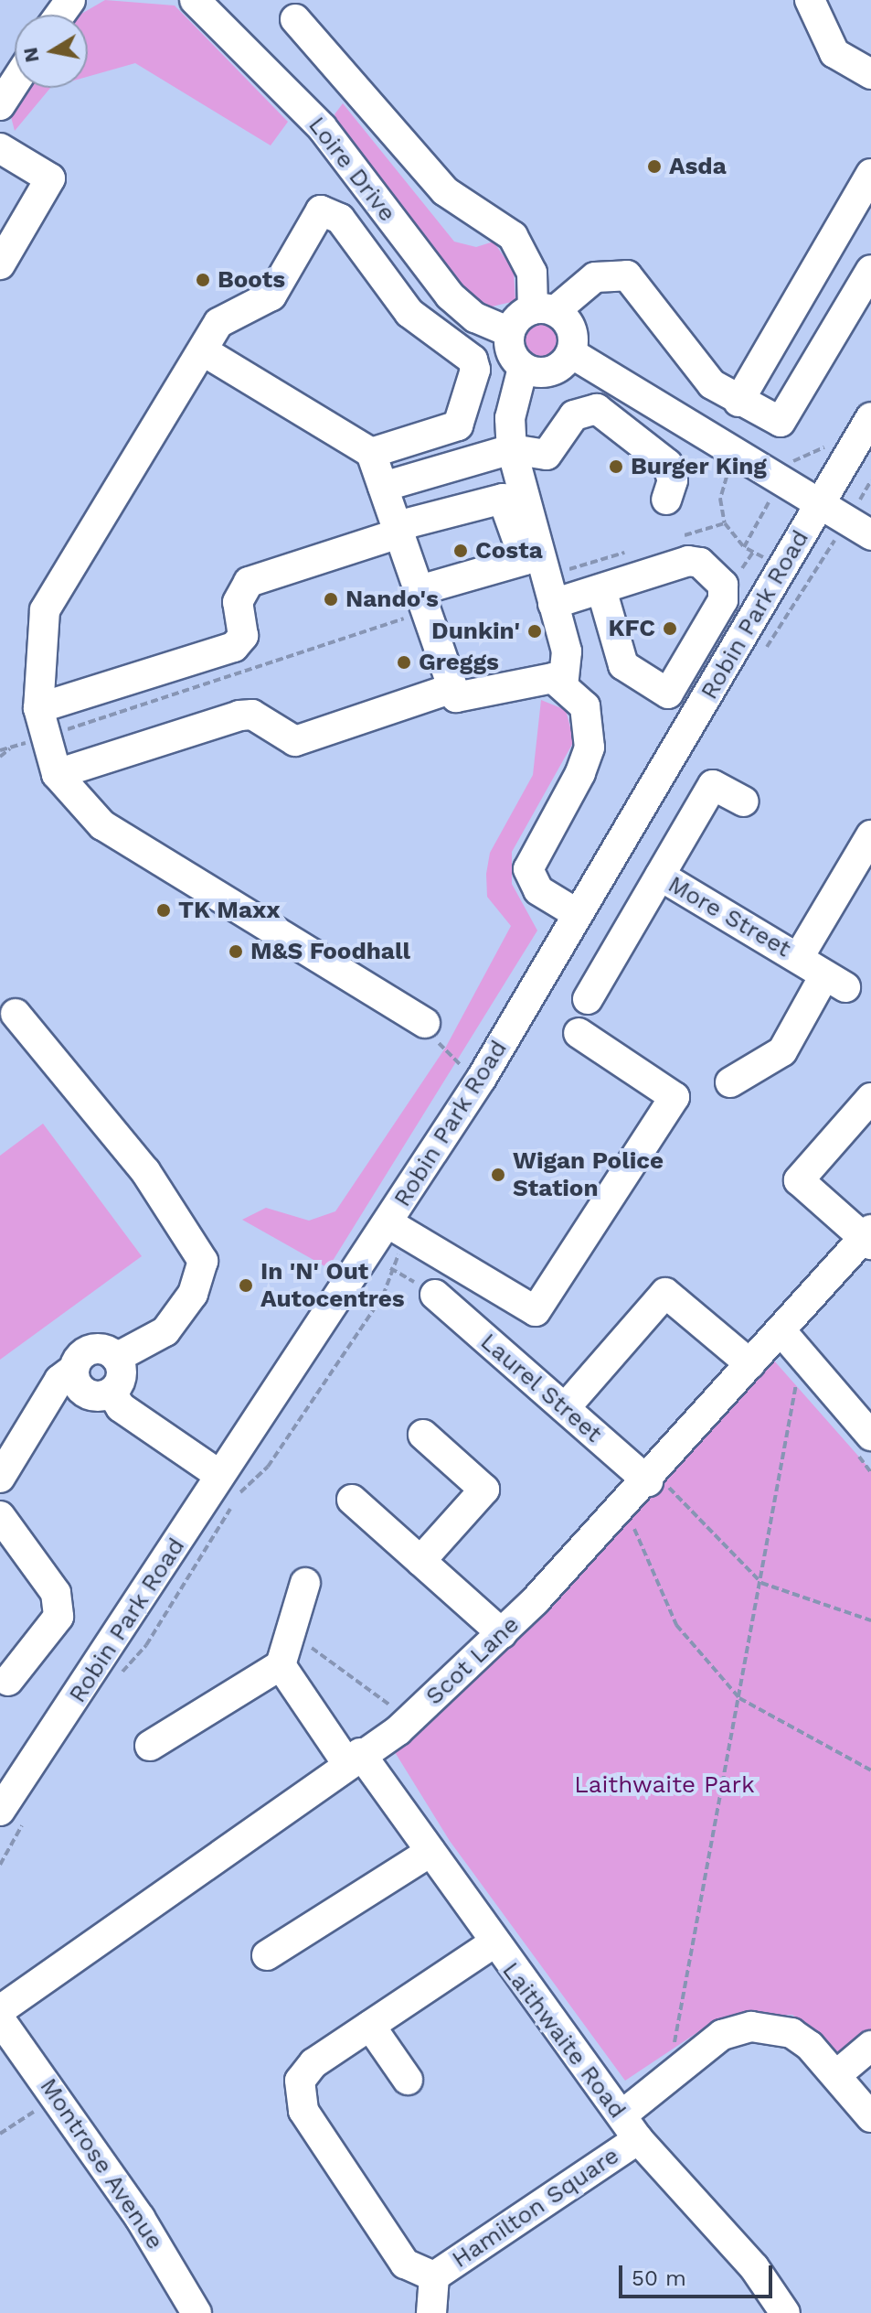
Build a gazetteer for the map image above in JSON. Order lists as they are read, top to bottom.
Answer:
{
  "streets": {
    "street": [
      "Loire Drive",
      "Robin Park Road",
      "More Street",
      "Laurel Street",
      "Scot Lane",
      "Laithwaite Road",
      "Montrose Avenue",
      "Hamilton Square"
    ]
  },
  "crossings": [
    ["Laurel Street", "Scot Lane"],
    ["Scot Lane", "Laithwaite Road"],
    ["Laithwaite Road", "Hamilton Square"]
  ],
  "parks": ["Laithwaite Park"],
  "places": [
    "Asda",
    "Boots",
    "Burger King",
    "Costa",
    "Nando's",
    "KFC",
    "Dunkin'",
    "Greggs",
    "TK Maxx",
    "M&S Foodhall",
    "Wigan Police Station",
    "In 'N' Out Autocentres"
  ],
  "scale_bar": "50 m",
  "north": "left"
}
